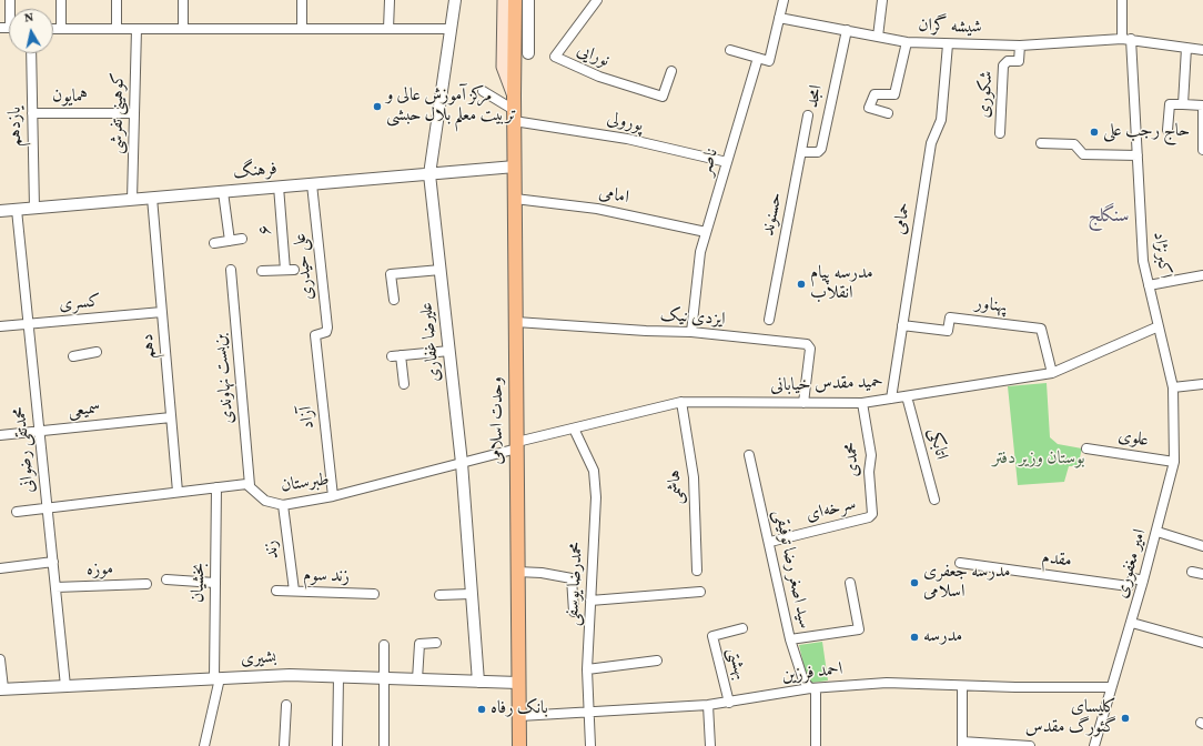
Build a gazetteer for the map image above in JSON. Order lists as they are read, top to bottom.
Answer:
{
  "streets": {
    "main road": ["وحدت اسلامی"],
    "street": [
      "شیشه گران",
      "نورایی",
      "شکوری",
      "امجد",
      "همایون",
      "کوهینی تفرشی",
      "پورولی",
      "یازدهم",
      "ناصر",
      "فرهنگ",
      "امامی",
      "حسنوند",
      "حمامی",
      "۶",
      "اکبرنژاد",
      "علی حیدری",
      "کسری",
      "پهناور",
      "ایزدی نیک",
      "علیرضا غفاری",
      "دهم",
      "بن‌بست نهاوندی",
      "حمید مقدس خیابانی",
      "سمیعی",
      "آزاد",
      "علوی",
      "اتابکی",
      "محمدتقی رضوانی",
      "محمدی",
      "طبرستان",
      "هاشمی",
      "سرخه‌ای",
      "زند",
      "مقدم",
      "امیر مغفوری",
      "سید اصغر رضا توفیقی",
      "موزه",
      "زند سوم",
      "بخشیان",
      "محمدرضا یوسفی",
      "بشیری",
      "بهشتی",
      "احمد فرزین"
    ]
  },
  "crossings": [
    ["شیشه گران", "شکوری"],
    ["شیشه گران", "امجد"],
    ["شیشه گران", "حمامی"],
    ["شیشه گران", "اکبرنژاد"],
    ["امجد", "حسنوند"],
    ["همایون", "کوهینی تفرشی"],
    ["همایون", "یازدهم"],
    ["کوهینی تفرشی", "فرهنگ"],
    ["پورولی", "ناصر"],
    ["پورولی", "وحدت اسلامی"],
    ["یازدهم", "فرهنگ"],
    ["ناصر", "امامی"],
    ["ناصر", "ایزدی نیک"],
    ["فرهنگ", "۶"],
    ["فرهنگ", "علی حیدری"],
    ["فرهنگ", "علیرضا غفاری"],
    ["فرهنگ", "دهم"],
    ["فرهنگ", "وحدت اسلامی"],
    ["فرهنگ", "محمدتقی رضوانی"],
    ["امامی", "وحدت اسلامی"],
    ["حمامی", "پهناور"],
    ["حمامی", "حمید مقدس خیابانی"],
    ["اکبرنژاد", "حمید مقدس خیابانی"],
    ["اکبرنژاد", "امیر مغفوری"],
    ["علی حیدری", "آزاد"],
    ["کسری", "دهم"],
    ["کسری", "محمدتقی رضوانی"],
    ["پهناور", "حمید مقدس خیابانی"],
    ["ایزدی نیک", "حمید مقدس خیابانی"],
    ["ایزدی نیک", "وحدت اسلامی"],
    ["علیرضا غفاری", "طبرستان"],
    ["علیرضا غفاری", "بشیری"],
    ["دهم", "سمیعی"],
    ["بن‌بست نهاوندی", "طبرستان"],
    ["حمید مقدس خیابانی", "وحدت اسلامی"],
    ["حمید مقدس خیابانی", "اتابکی"],
    ["حمید مقدس خیابانی", "محمدی"],
    ["حمید مقدس خیابانی", "طبرستان"],
    ["حمید مقدس خیابانی", "هاشمی"],
    ["حمید مقدس خیابانی", "محمدرضا یوسفی"],
    ["سمیعی", "محمدتقی رضوانی"],
    ["آزاد", "طبرستان"],
    ["وحدت اسلامی", "طبرستان"],
    ["وحدت اسلامی", "بشیری"],
    ["وحدت اسلامی", "احمد فرزین"],
    ["علوی", "امیر مغفوری"],
    ["محمدتقی رضوانی", "موزه"],
    ["محمدتقی رضوانی", "بشیری"],
    ["محمدی", "سرخه‌ای"],
    ["طبرستان", "زند"],
    ["سرخه‌ای", "سید اصغر رضا توفیقی"],
    ["زند", "زند سوم"],
    ["مقدم", "امیر مغفوری"],
    ["امیر مغفوری", "احمد فرزین"],
    ["سید اصغر رضا توفیقی", "احمد فرزین"],
    ["بخشیان", "بشیری"],
    ["محمدرضا یوسفی", "احمد فرزین"],
    ["بهشتی", "احمد فرزین"]
  ],
  "districts": ["سنگلج"],
  "parks": ["بوستان وزیر دفتر"],
  "places": [
    "مرکز آموزش عالی و تربیت معلم بلال حبشی",
    "حاج رجب علی",
    "مدرسه پیام انقلاب",
    "مدرسه جعفری اسلامی",
    "مدرسه",
    "بانک رفاه",
    "کلیسای گئورگ مقدس"
  ],
  "north": "top"
}
